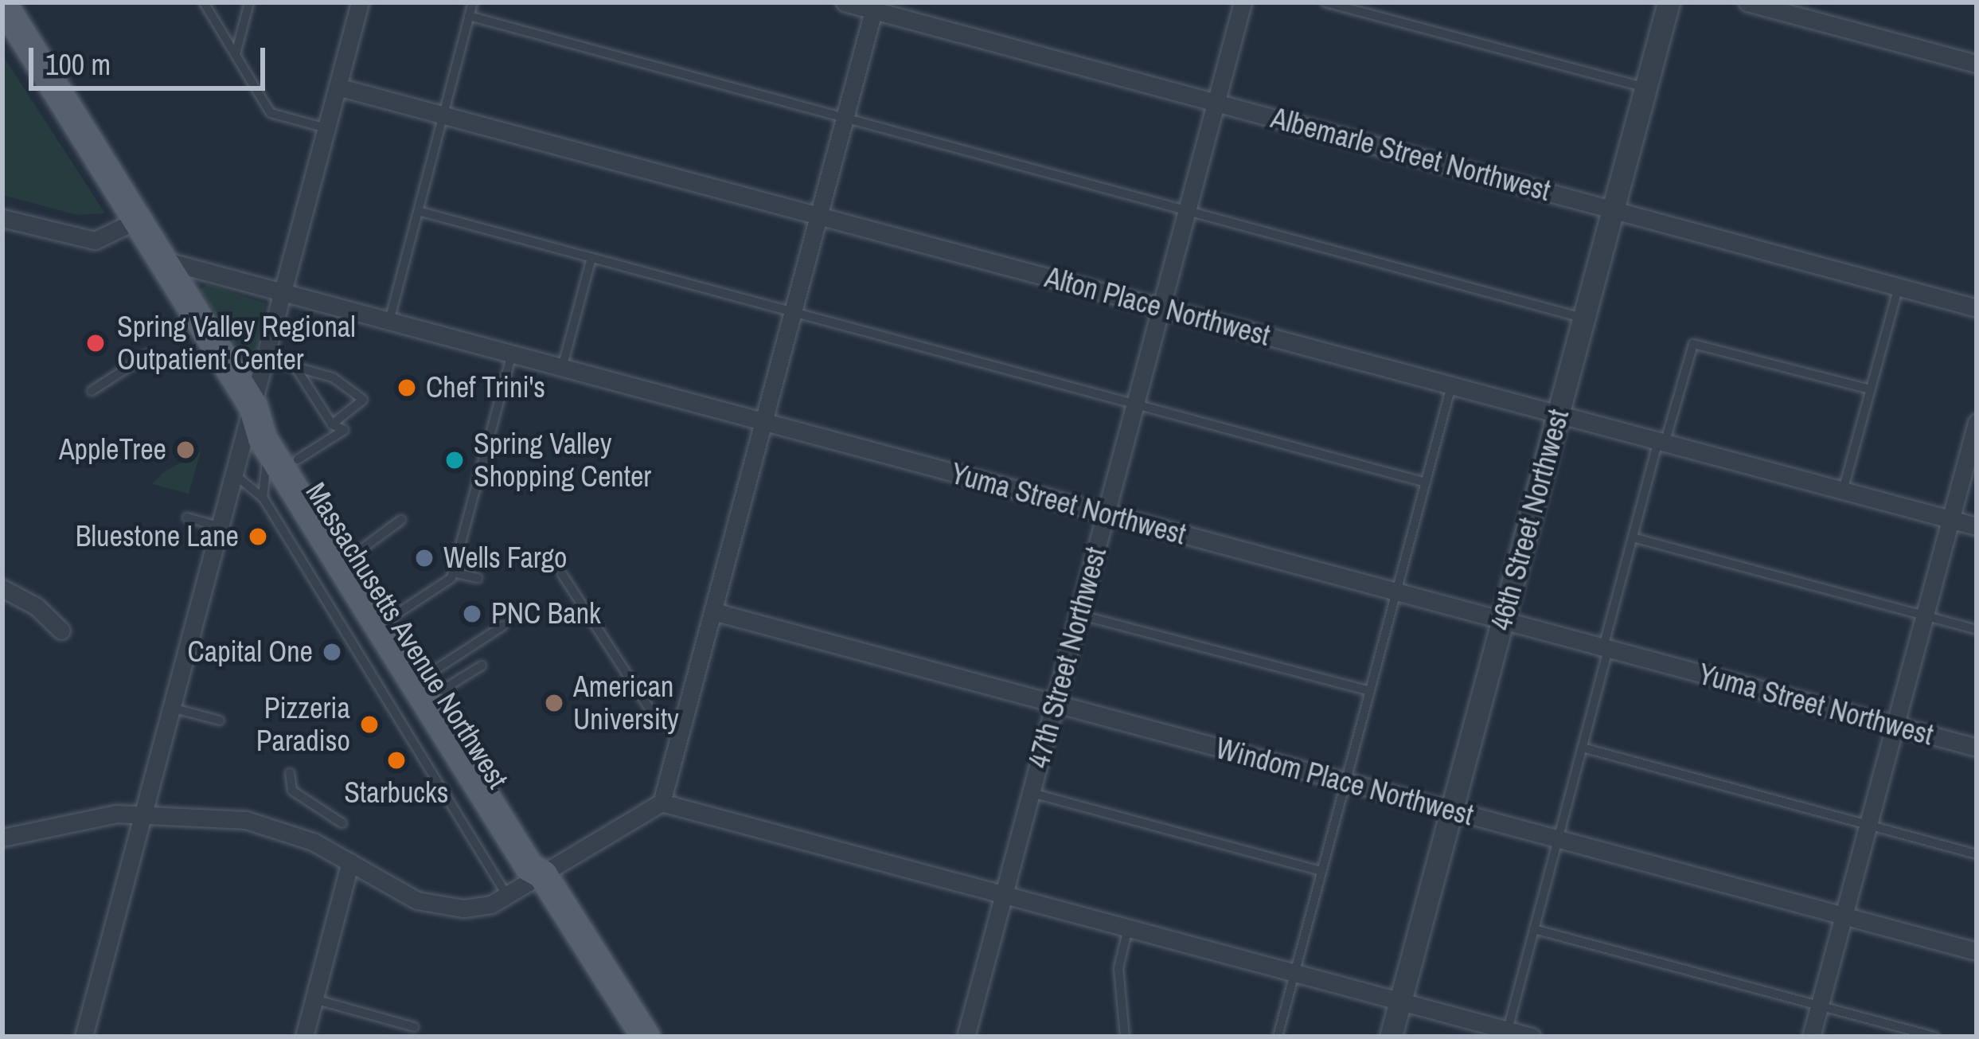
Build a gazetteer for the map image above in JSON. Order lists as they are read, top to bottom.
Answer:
{
  "streets": {
    "main road": ["Massachusetts Avenue Northwest"],
    "street": [
      "Albemarle Street Northwest",
      "Alton Place Northwest",
      "Yuma Street Northwest",
      "46th Street Northwest",
      "47th Street Northwest",
      "Windom Place Northwest"
    ]
  },
  "crossings": [
    ["Albemarle Street Northwest", "46th Street Northwest"],
    ["Albemarle Street Northwest", "47th Street Northwest"],
    ["Alton Place Northwest", "46th Street Northwest"],
    ["Alton Place Northwest", "47th Street Northwest"],
    ["Yuma Street Northwest", "46th Street Northwest"],
    ["Yuma Street Northwest", "Massachusetts Avenue Northwest"],
    ["Yuma Street Northwest", "47th Street Northwest"],
    ["46th Street Northwest", "Windom Place Northwest"],
    ["47th Street Northwest", "Windom Place Northwest"]
  ],
  "places": [
    "Spring Valley Regional Outpatient Center",
    "Chef Trini's",
    "AppleTree",
    "Spring Valley Shopping Center",
    "Bluestone Lane",
    "Wells Fargo",
    "PNC Bank",
    "Capital One",
    "American University",
    "Pizzeria Paradiso",
    "Starbucks"
  ],
  "scale_bar": "100 m"
}
